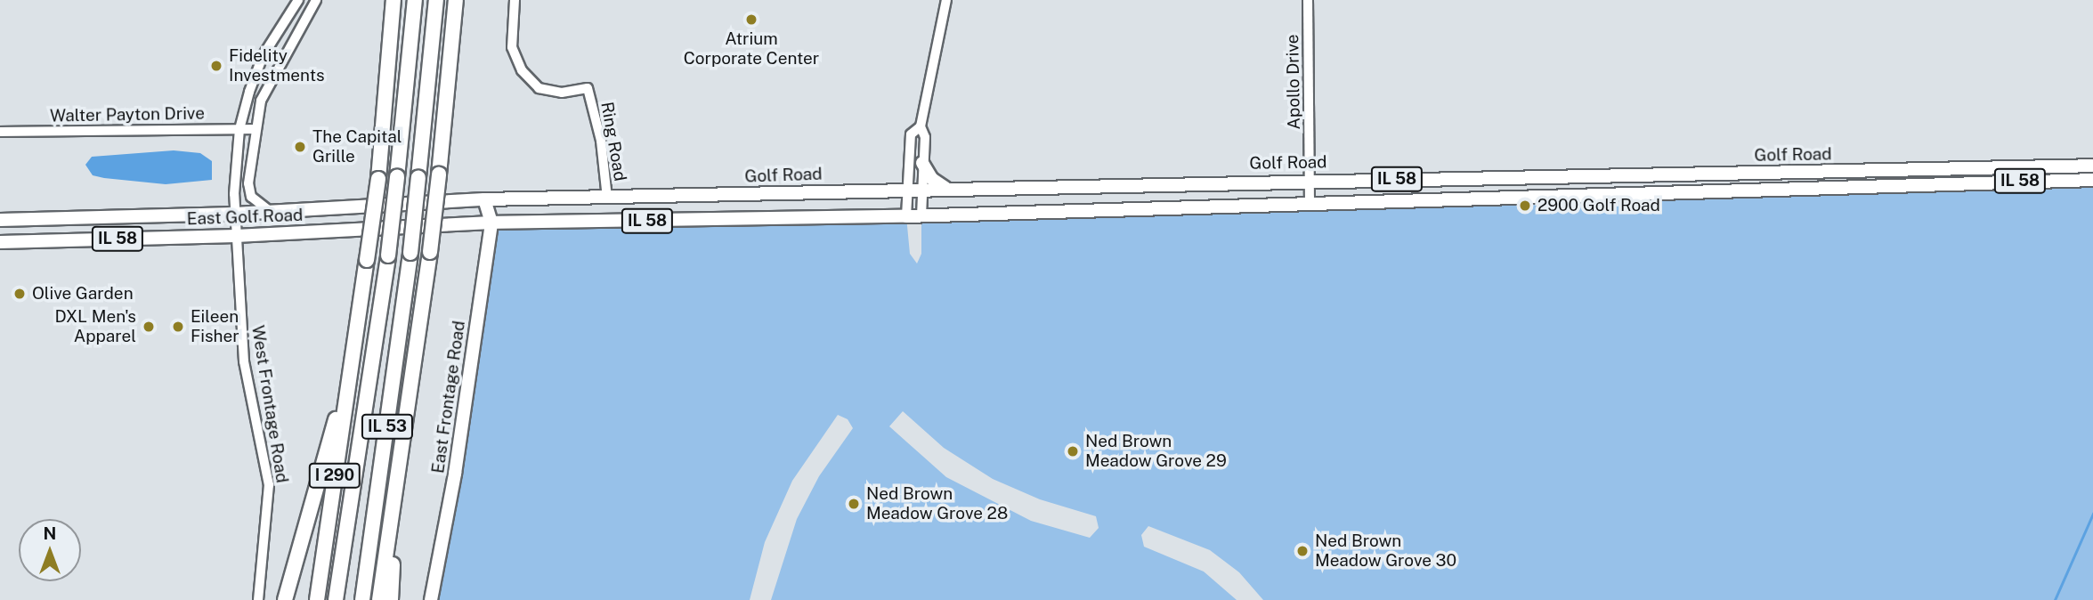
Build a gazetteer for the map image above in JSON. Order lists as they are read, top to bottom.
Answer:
{
  "streets": {
    "highway": ["IL 53", "I 290"],
    "main road": [
      "Golf Road",
      "IL 58",
      "East Golf Road",
      "East Frontage Road"
    ],
    "street": [
      "Apollo Drive",
      "Walter Payton Drive",
      "Ring Road",
      "West Frontage Road"
    ]
  },
  "crossings": [
    ["Apollo Drive", "Golf Road"],
    ["Walter Payton Drive", "West Frontage Road"],
    ["Ring Road", "Golf Road"],
    ["Golf Road", "East Golf Road"],
    ["Golf Road", "East Frontage Road"],
    ["East Golf Road", "East Frontage Road"],
    ["East Golf Road", "West Frontage Road"]
  ],
  "places": [
    "Atrium Corporate Center",
    "Fidelity Investments",
    "The Capital Grille",
    "2900 Golf Road",
    "Olive Garden",
    "DXL Men's Apparel",
    "Eileen Fisher",
    "Ned Brown Meadow Grove 29",
    "Ned Brown Meadow Grove 28",
    "Ned Brown Meadow Grove 30"
  ],
  "north": "top"
}
